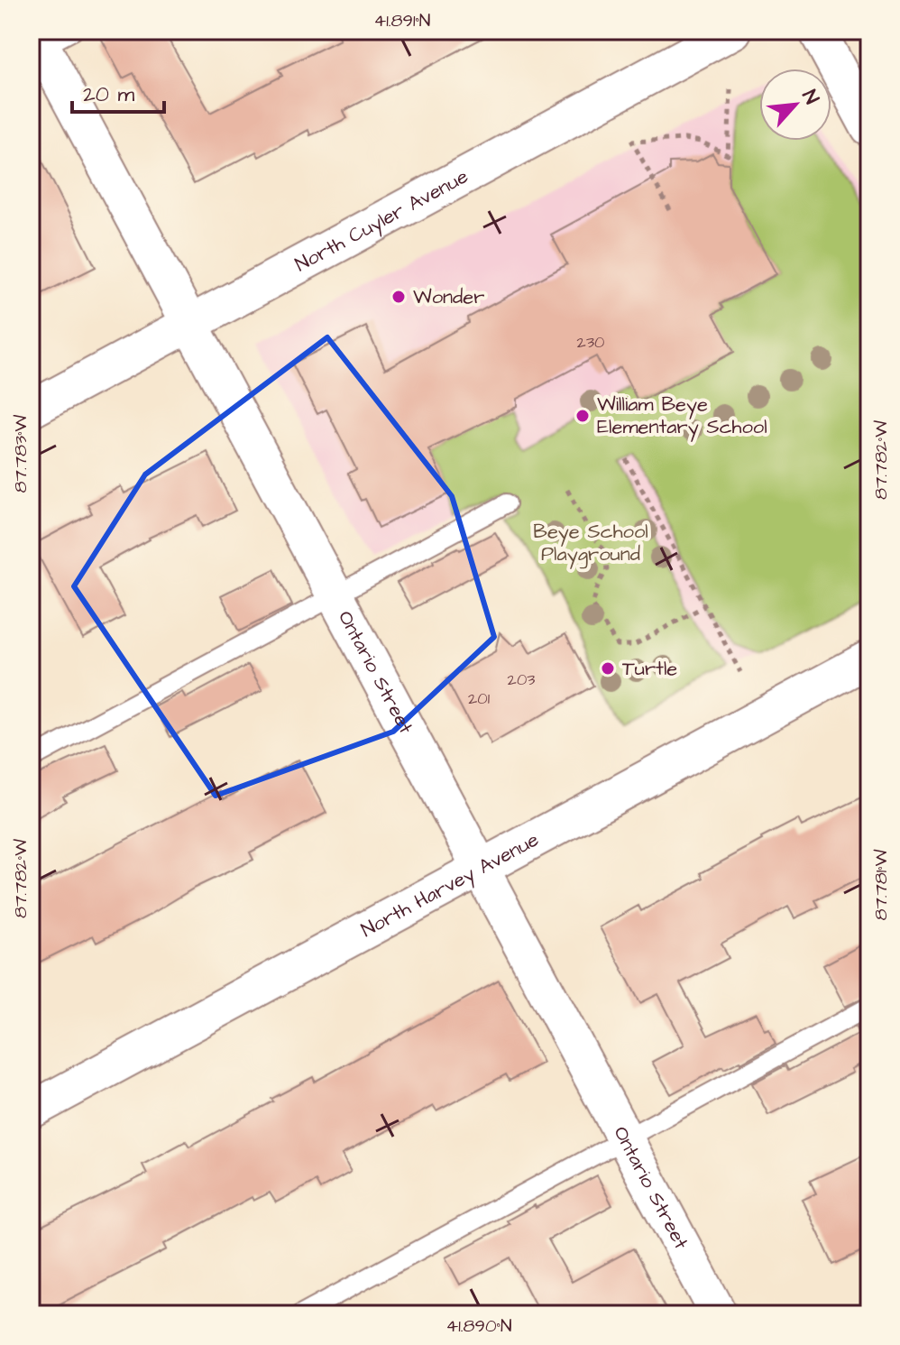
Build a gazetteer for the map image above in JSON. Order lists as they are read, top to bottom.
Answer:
{
  "streets": {
    "street": ["North Cuyler Avenue", "Ontario Street", "North Harvey Avenue"]
  },
  "crossings": [
    ["North Cuyler Avenue", "Ontario Street"],
    ["Ontario Street", "North Harvey Avenue"]
  ],
  "parks": ["Beye School Playground"],
  "places": ["Wonder", "William Beye Elementary School", "Turtle"],
  "house_numbers": ["230", "203", "201"],
  "scale_bar": "20 m",
  "north": "top right",
  "coordinates": [
    "41.891°N",
    "87.783°W",
    "87.782°W",
    "87.781°W",
    "41.890°N"
  ]
}
